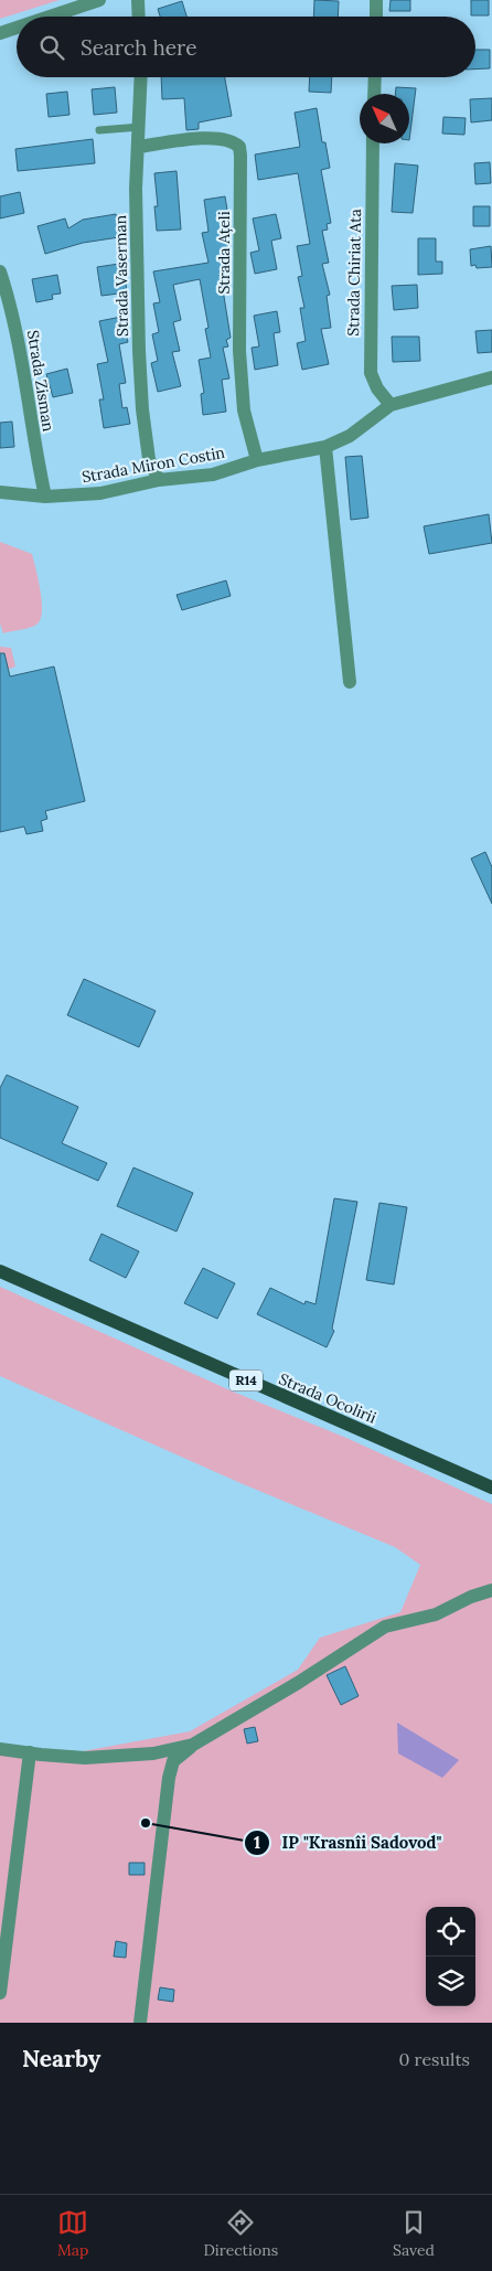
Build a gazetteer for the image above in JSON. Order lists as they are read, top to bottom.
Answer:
{
  "streets": {
    "main road": ["R14", "Strada Ocolirii"],
    "street": [
      "Strada Ațeli",
      "Strada Chiriat Ata",
      "Strada Vaserman",
      "Strada Zisman",
      "Strada Miron Costin"
    ]
  },
  "crossings": [
    ["Strada Ațeli", "Strada Vaserman"],
    ["Strada Ațeli", "Strada Miron Costin"],
    ["Strada Chiriat Ata", "Strada Miron Costin"],
    ["Strada Vaserman", "Strada Miron Costin"],
    ["Strada Zisman", "Strada Miron Costin"]
  ],
  "places": ["IP \"Krasnîi Sadovod\""],
  "north": "top left",
  "page": {
    "search": "Search here",
    "heading": ["Nearby", "0 results"],
    "nav": ["Map", "Directions", "Saved"]
  }
}
